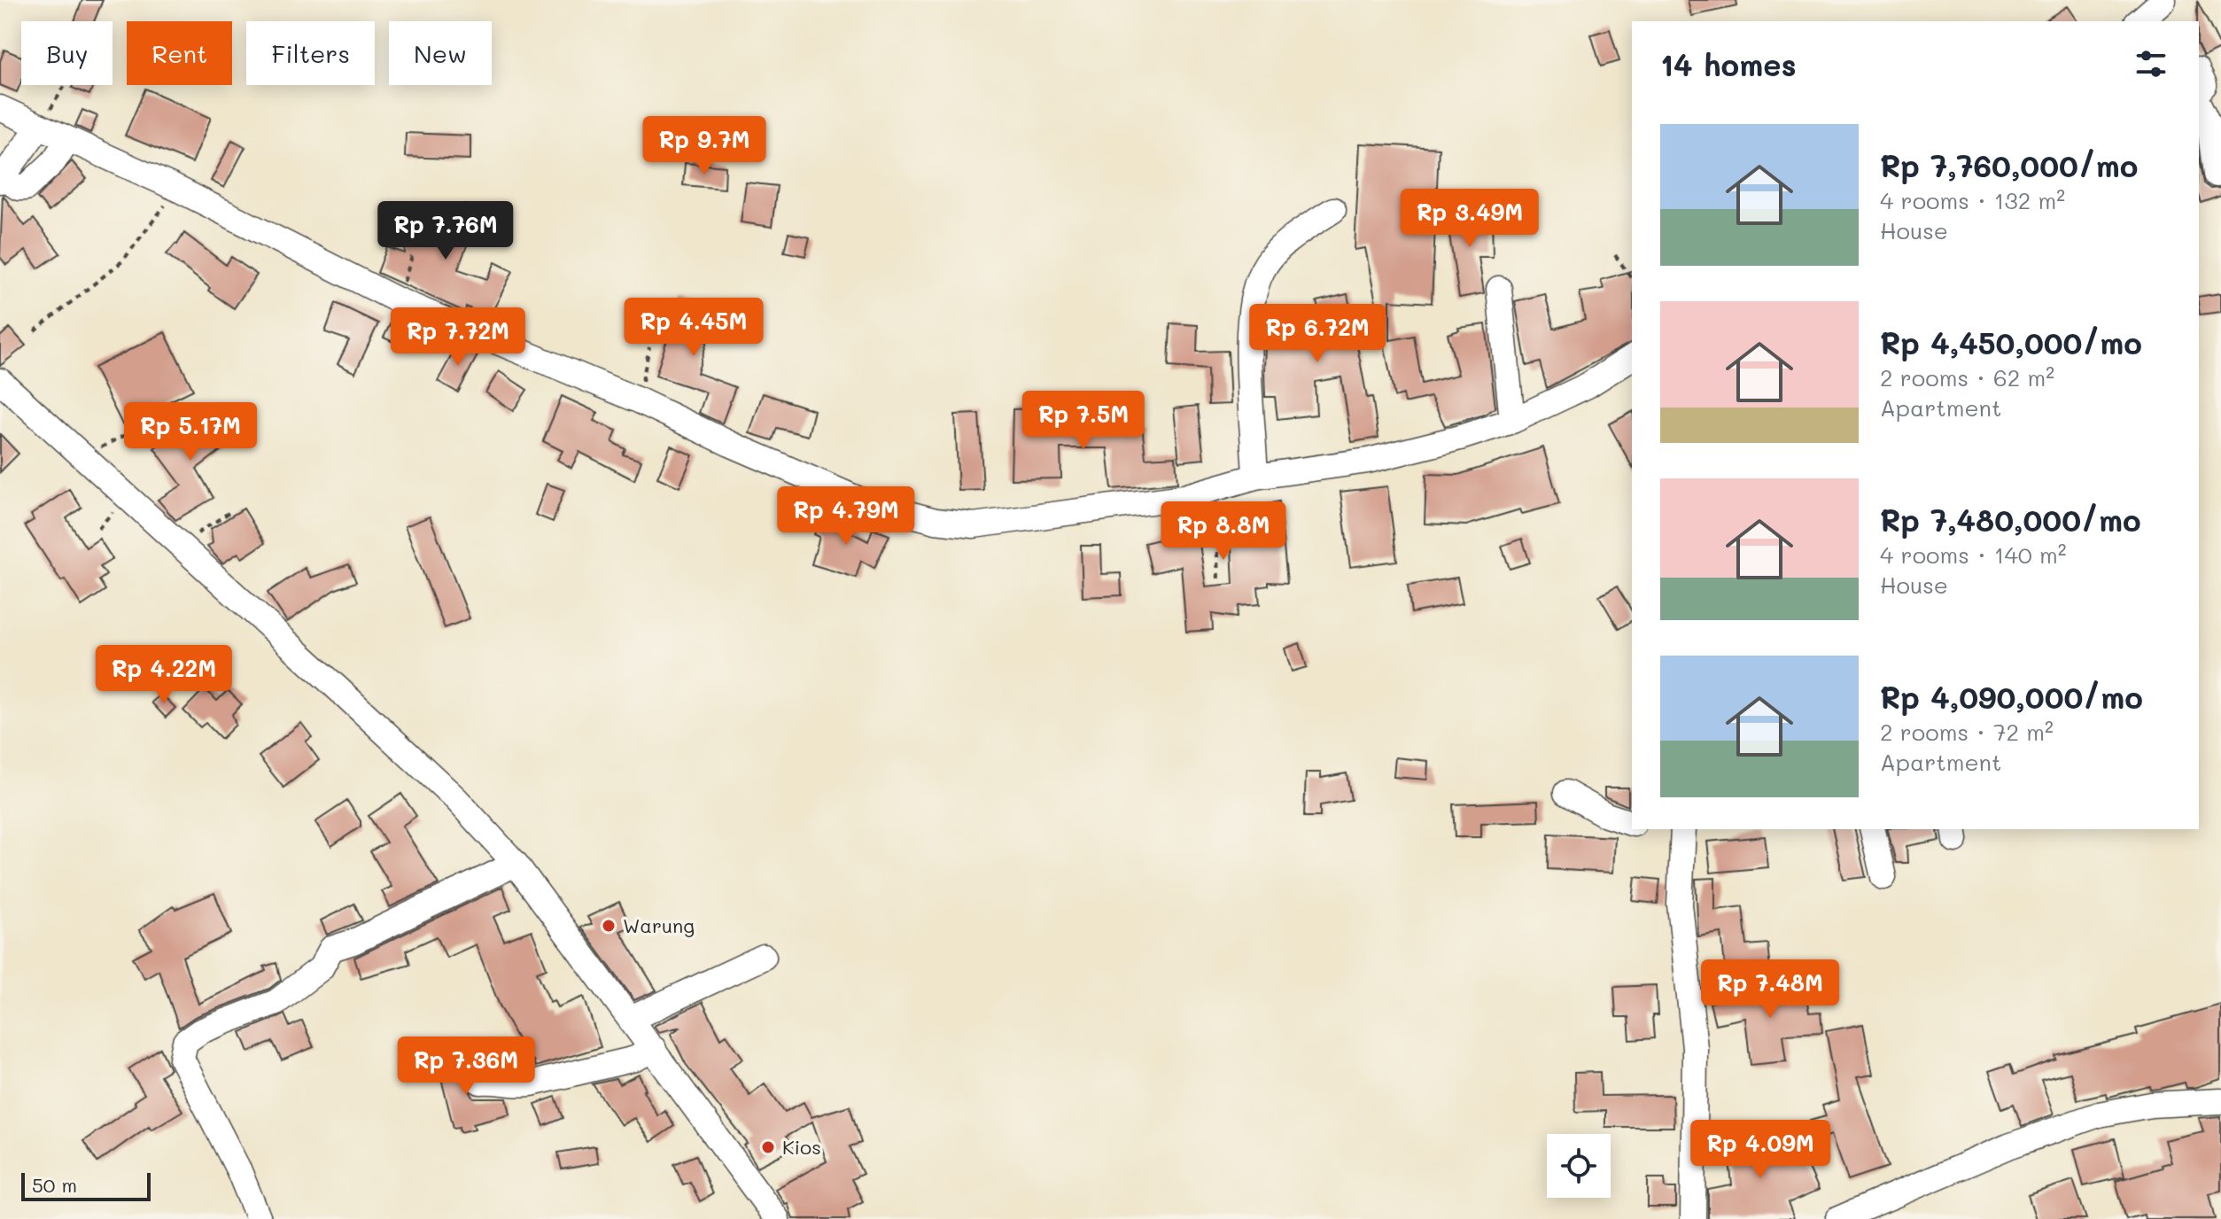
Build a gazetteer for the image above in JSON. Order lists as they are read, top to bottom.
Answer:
{
  "places": ["Warung", "Kios"],
  "scale_bar": "50 m",
  "page": {
    "chip": [
      "Buy",
      "Rent",
      "Filters",
      "New"
    ],
    "heading": "14 homes",
    "list": [
      {
        "name": "Rp 7,760,000/mo",
        "note": "4 rooms · 132 m² · House"
      },
      {
        "name": "Rp 4,450,000/mo",
        "note": "2 rooms · 62 m² · Apartment"
      },
      {
        "name": "Rp 7,480,000/mo",
        "note": "4 rooms · 140 m² · House"
      },
      {
        "name": "Rp 4,090,000/mo",
        "note": "2 rooms · 72 m² · Apartment"
      }
    ],
    "price": [
      "Rp 9.7M",
      "Rp 3.49M",
      "Rp 7.76M",
      "Rp 4.45M",
      "Rp 6.72M",
      "Rp 7.72M",
      "Rp 7.5M",
      "Rp 5.17M",
      "Rp 4.79M",
      "Rp 8.8M",
      "Rp 4.22M",
      "Rp 7.48M",
      "Rp 7.36M",
      "Rp 4.09M"
    ],
    "scale": "50 m"
  }
}
